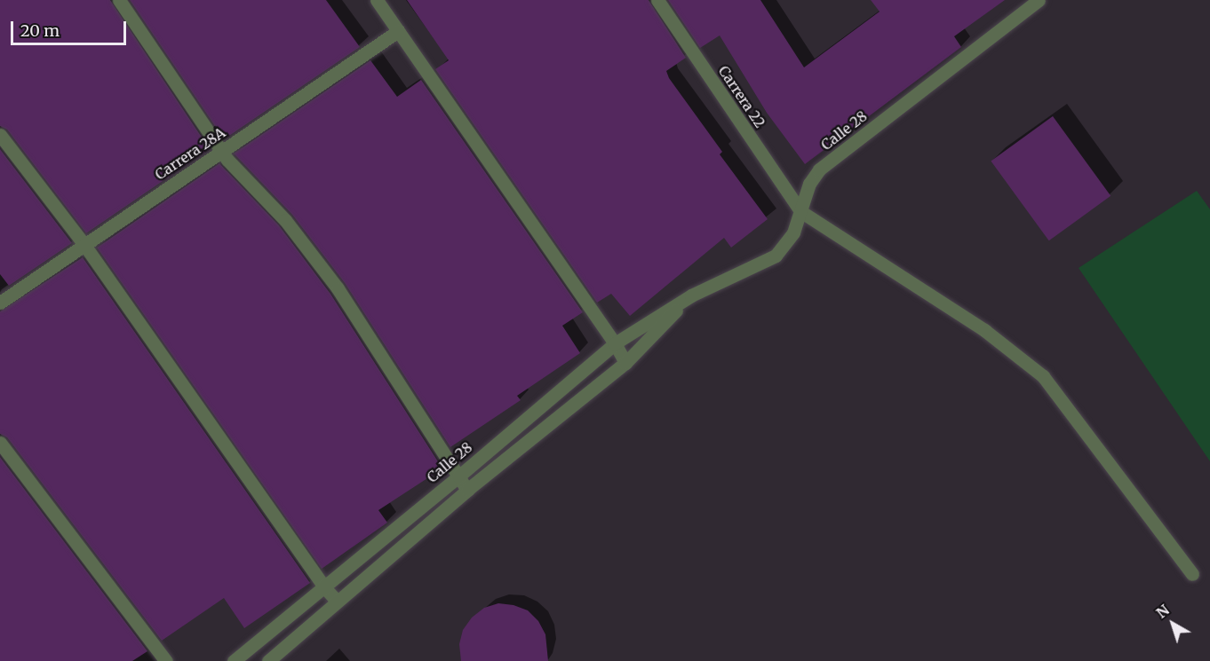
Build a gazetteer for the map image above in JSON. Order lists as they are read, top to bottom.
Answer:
{
  "streets": {
    "street": ["Carrera 22", "Calle 28", "Carrera 28A"]
  },
  "crossings": [
    ["Carrera 22", "Calle 28"]
  ],
  "scale_bar": "20 m",
  "north": "top left"
}
